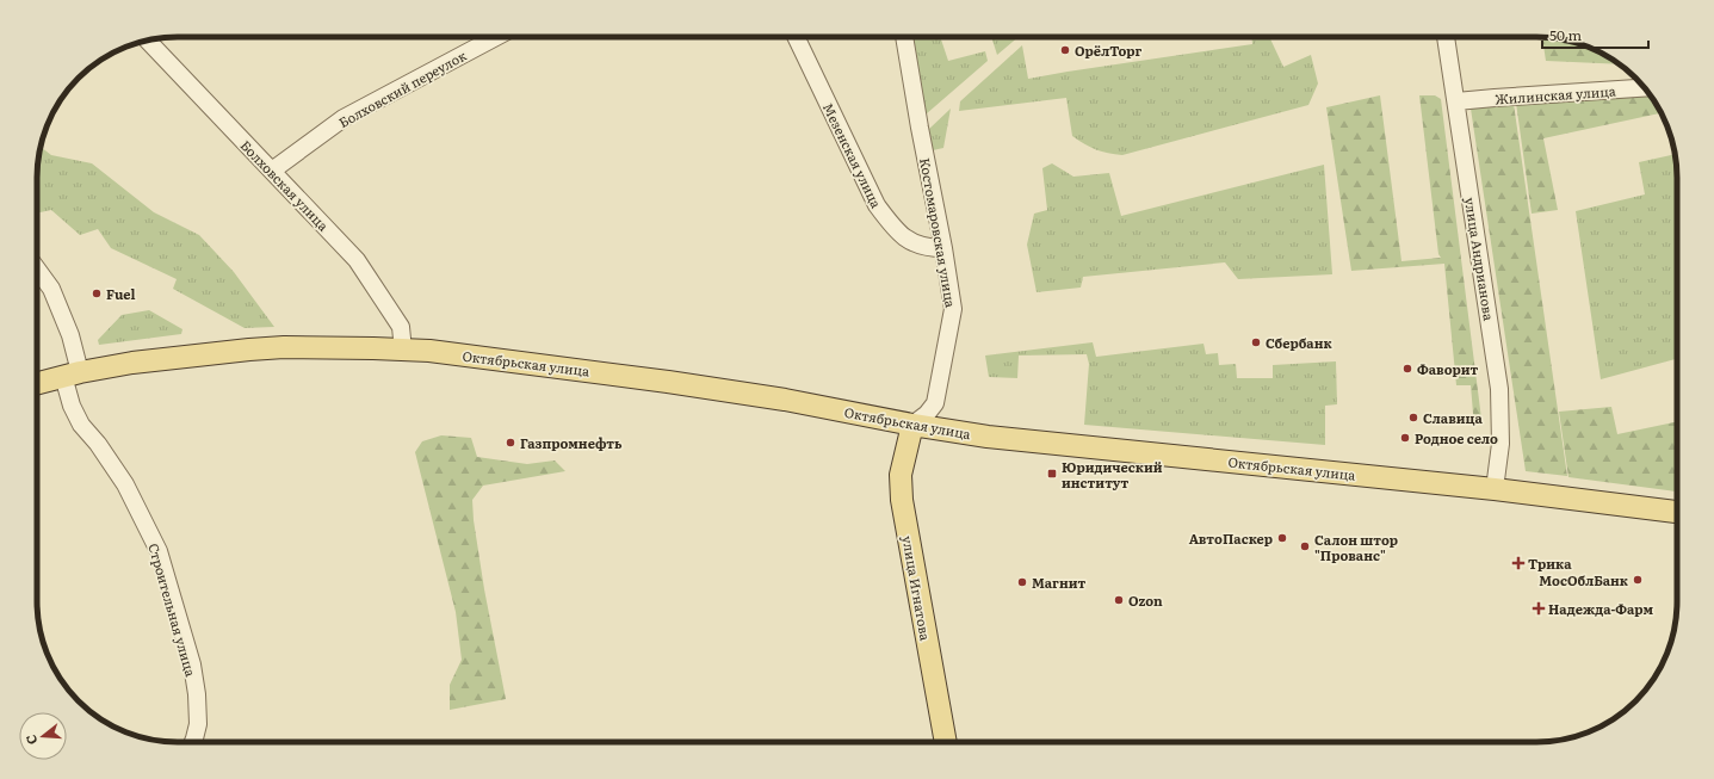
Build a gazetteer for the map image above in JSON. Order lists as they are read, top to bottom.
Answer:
{
  "streets": {
    "main road": ["Октябрьская улица", "улица Игнатова"],
    "street": [
      "Болховский переулок",
      "Жилинская улица",
      "Мезенская улица",
      "Болховская улица",
      "Костомаровская улица",
      "улица Андрианова",
      "Строительная улица"
    ]
  },
  "crossings": [
    ["Болховский переулок", "Болховская улица"],
    ["Жилинская улица", "улица Андрианова"],
    ["Мезенская улица", "Костомаровская улица"],
    ["Болховская улица", "Октябрьская улица"],
    ["Костомаровская улица", "Октябрьская улица"],
    ["Костомаровская улица", "улица Игнатова"],
    ["улица Андрианова", "Октябрьская улица"],
    ["Октябрьская улица", "улица Игнатова"],
    ["Октябрьская улица", "Строительная улица"]
  ],
  "places": {
    "other": [
      "ОрёлТорг",
      "Fuel",
      "Сбербанк",
      "Фаворит",
      "Славица",
      "Родное село",
      "Газпромнефть",
      "АвтоПаскер",
      "Салон штор \"Прованс\"",
      "МосОблБанк",
      "Магнит",
      "Ozon"
    ],
    "transit": ["Юридический институт"],
    "health": ["Трика", "Надежда-Фарм"]
  },
  "scale_bar": "50 m",
  "north": "left"
}
